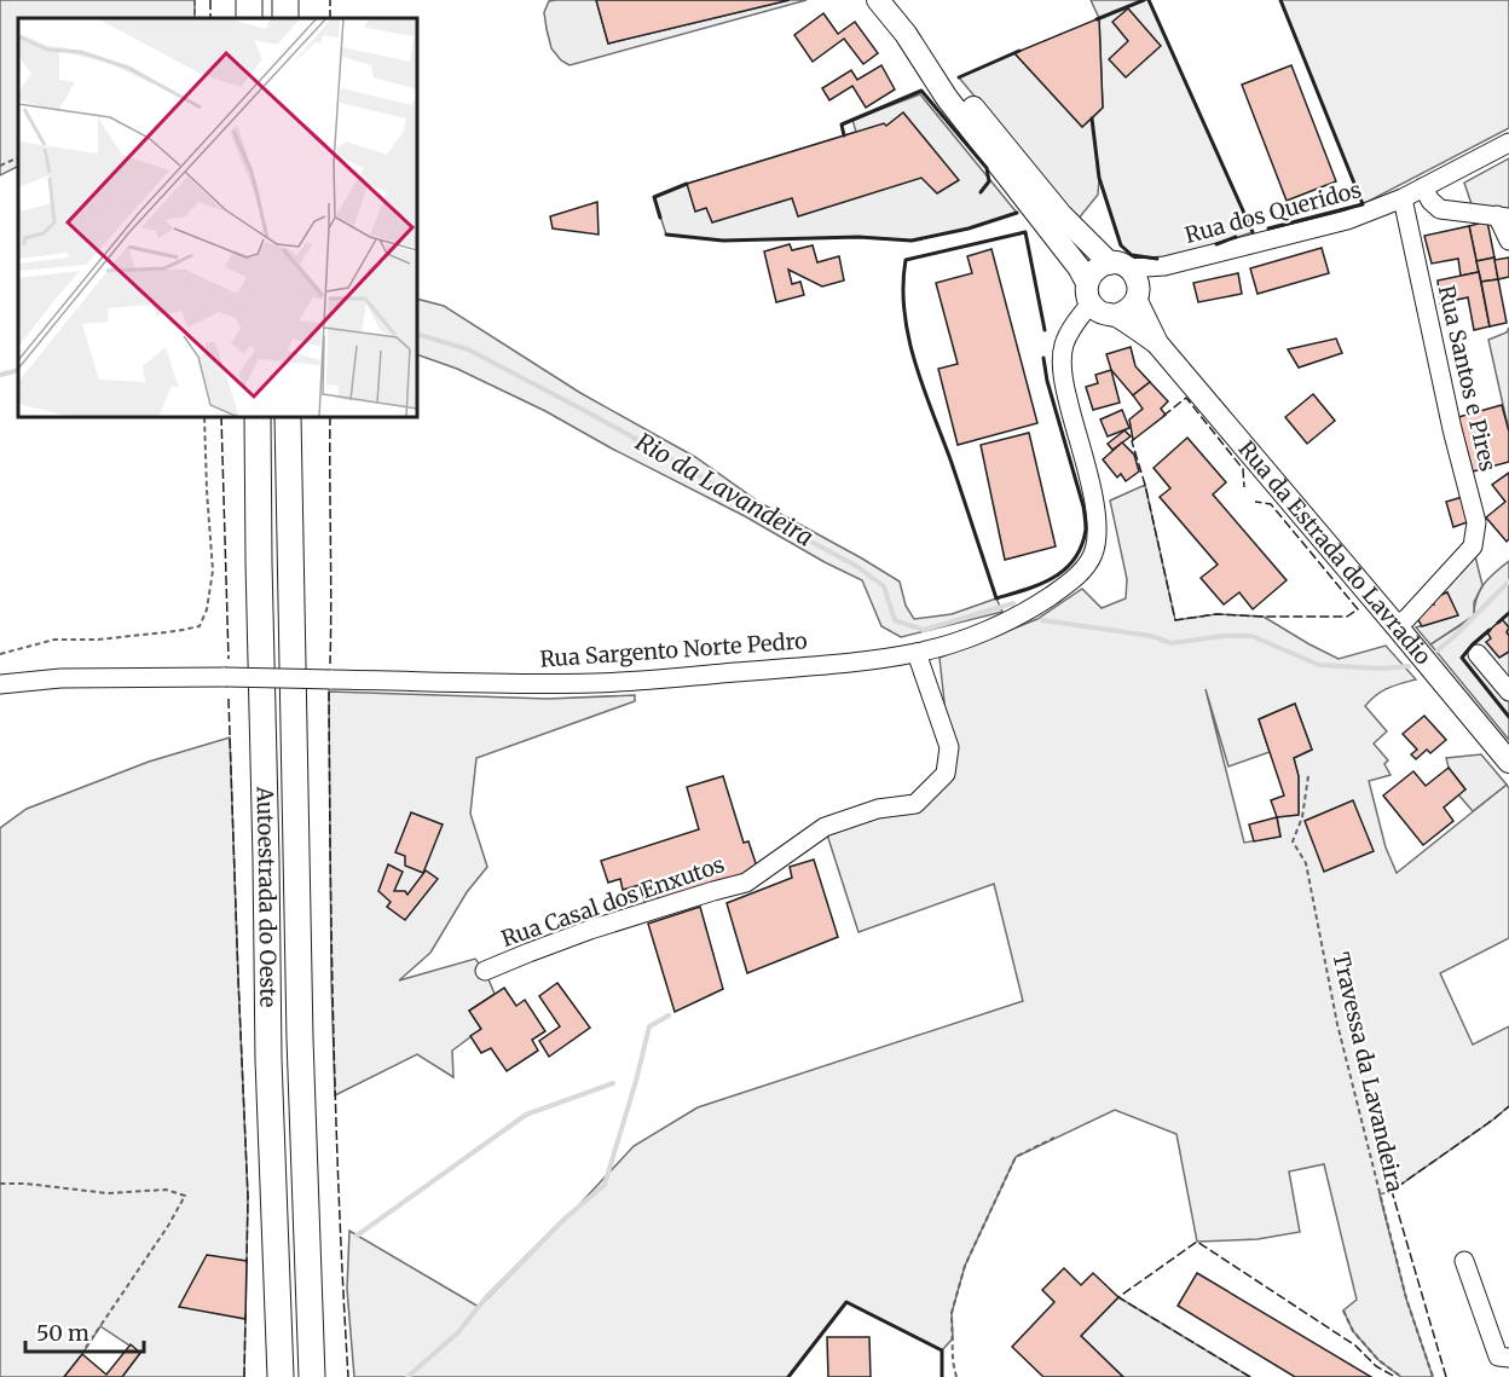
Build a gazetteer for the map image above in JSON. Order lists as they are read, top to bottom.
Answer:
{
  "streets": {
    "highway": ["Autoestrada do Oeste"],
    "main road": ["Rua da Estrada do Lavradio"],
    "street": [
      "Rua dos Queridos",
      "Rua Santos e Pires",
      "Rua Sargento Norte Pedro",
      "Rua Casal dos Enxutos"
    ],
    "path": ["Travessa da Lavandeira"]
  },
  "crossings": [
    ["Rua dos Queridos", "Rua Santos e Pires"],
    ["Rua dos Queridos", "Rua da Estrada do Lavradio"],
    ["Rua dos Queridos", "Rua Sargento Norte Pedro"],
    ["Rua Santos e Pires", "Rua da Estrada do Lavradio"],
    ["Rua da Estrada do Lavradio", "Rua Sargento Norte Pedro"],
    ["Rua Sargento Norte Pedro", "Rua Casal dos Enxutos"]
  ],
  "water": ["Rio da Lavandeira"],
  "scale_bar": "50 m"
}
